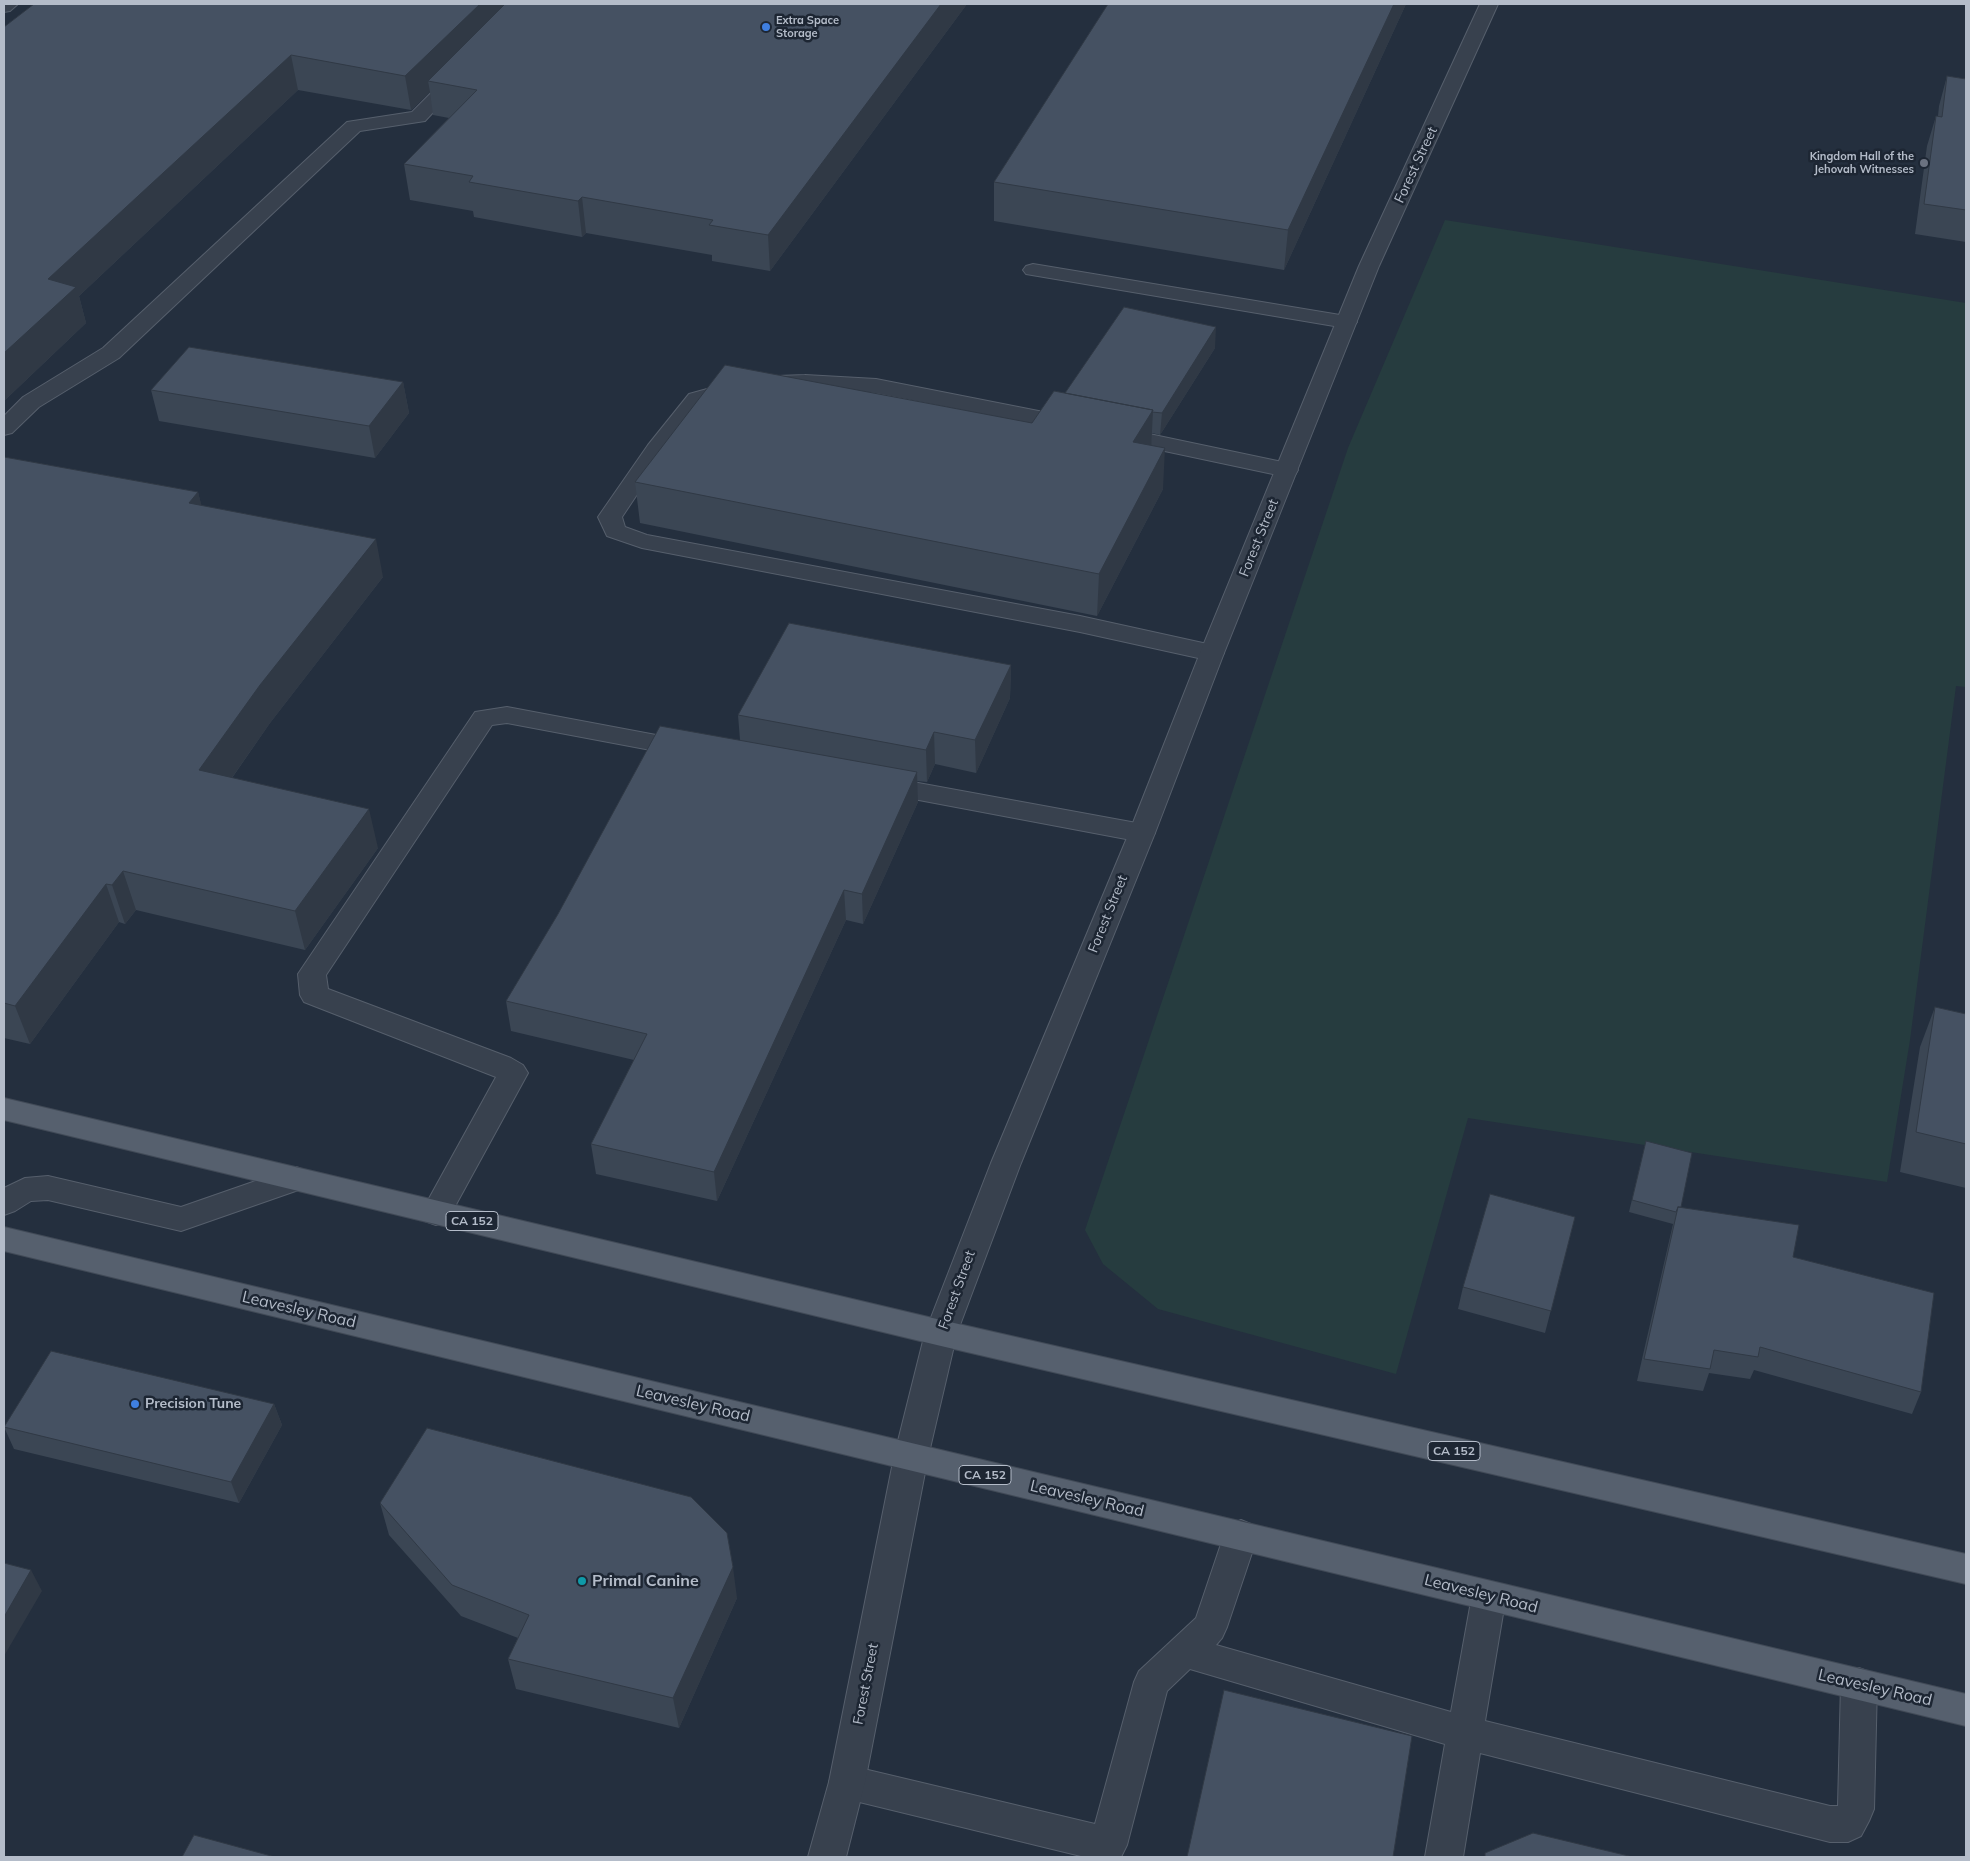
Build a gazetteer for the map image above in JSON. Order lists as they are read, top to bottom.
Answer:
{
  "streets": {
    "main road": ["CA 152", "Leavesley Road"],
    "street": ["Forest Street"]
  },
  "crossings": [
    ["Forest Street", "CA 152"],
    ["Forest Street", "Leavesley Road"]
  ],
  "places": [
    "Extra Space Storage",
    "Kingdom Hall of the Jehovah Witnesses",
    "Precision Tune",
    "Primal Canine"
  ]
}
